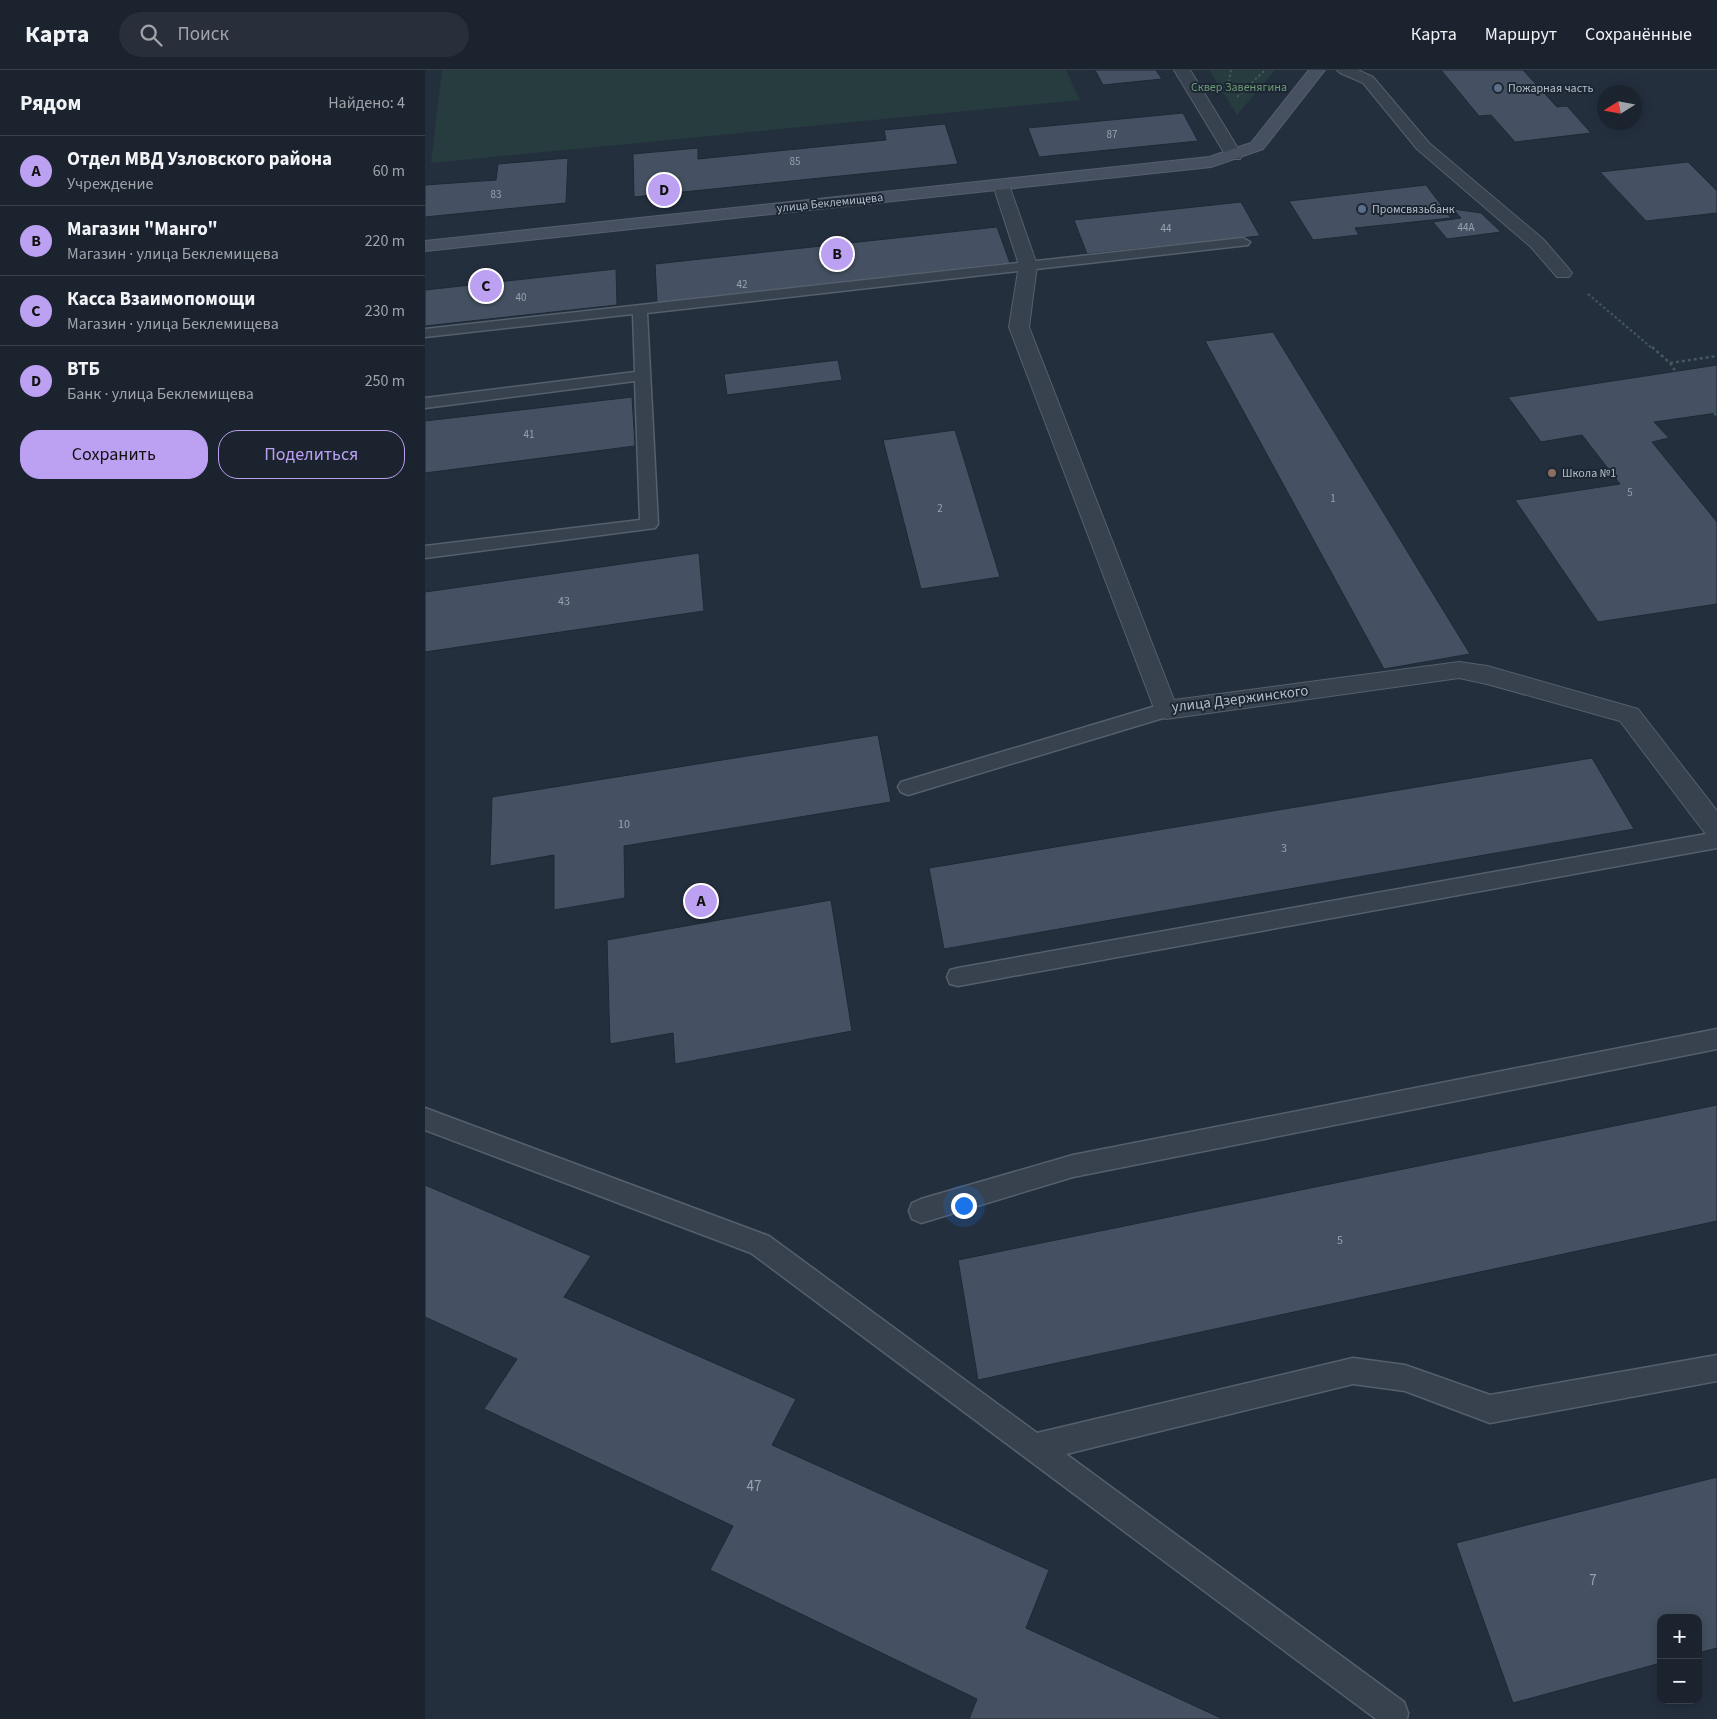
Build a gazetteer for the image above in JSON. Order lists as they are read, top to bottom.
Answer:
{
  "streets": {
    "main road": ["улица Беклемищева"],
    "street": ["улица Дзержинского"]
  },
  "crossings": [
    ["улица Беклемищева", "улица Дзержинского"]
  ],
  "parks": ["Сквер Завенягина"],
  "places": ["Пожарная часть", "Промсвязьбанк", "Школа №1"],
  "house_numbers": [
    "87",
    "85",
    "83",
    "44А",
    "44",
    "42",
    "40",
    "41",
    "5",
    "1",
    "2",
    "43",
    "10",
    "3",
    "5",
    "47",
    "7"
  ],
  "north": "left",
  "page": {
    "header": "Карта",
    "search": "Поиск",
    "nav": ["Карта", "Маршрут", "Сохранённые"],
    "heading": ["Рядом", "Найдено: 4"],
    "list": [
      {
        "mark": "A",
        "name": "Отдел МВД Узловского района",
        "note": "Учреждение",
        "value": "60 m"
      },
      {
        "mark": "B",
        "name": "Магазин \"Манго\"",
        "note": "Магазин · улица Беклемищева",
        "value": "220 m"
      },
      {
        "mark": "C",
        "name": "Касса Взаимопомощи",
        "note": "Магазин · улица Беклемищева",
        "value": "230 m"
      },
      {
        "mark": "D",
        "name": "ВТБ",
        "note": "Банк · улица Беклемищева",
        "value": "250 m"
      }
    ],
    "pins": [
      "D",
      "B",
      "C",
      "A"
    ],
    "buttons": ["Сохранить", "Поделиться"],
    "map_buttons": ["+", "−"]
  }
}
